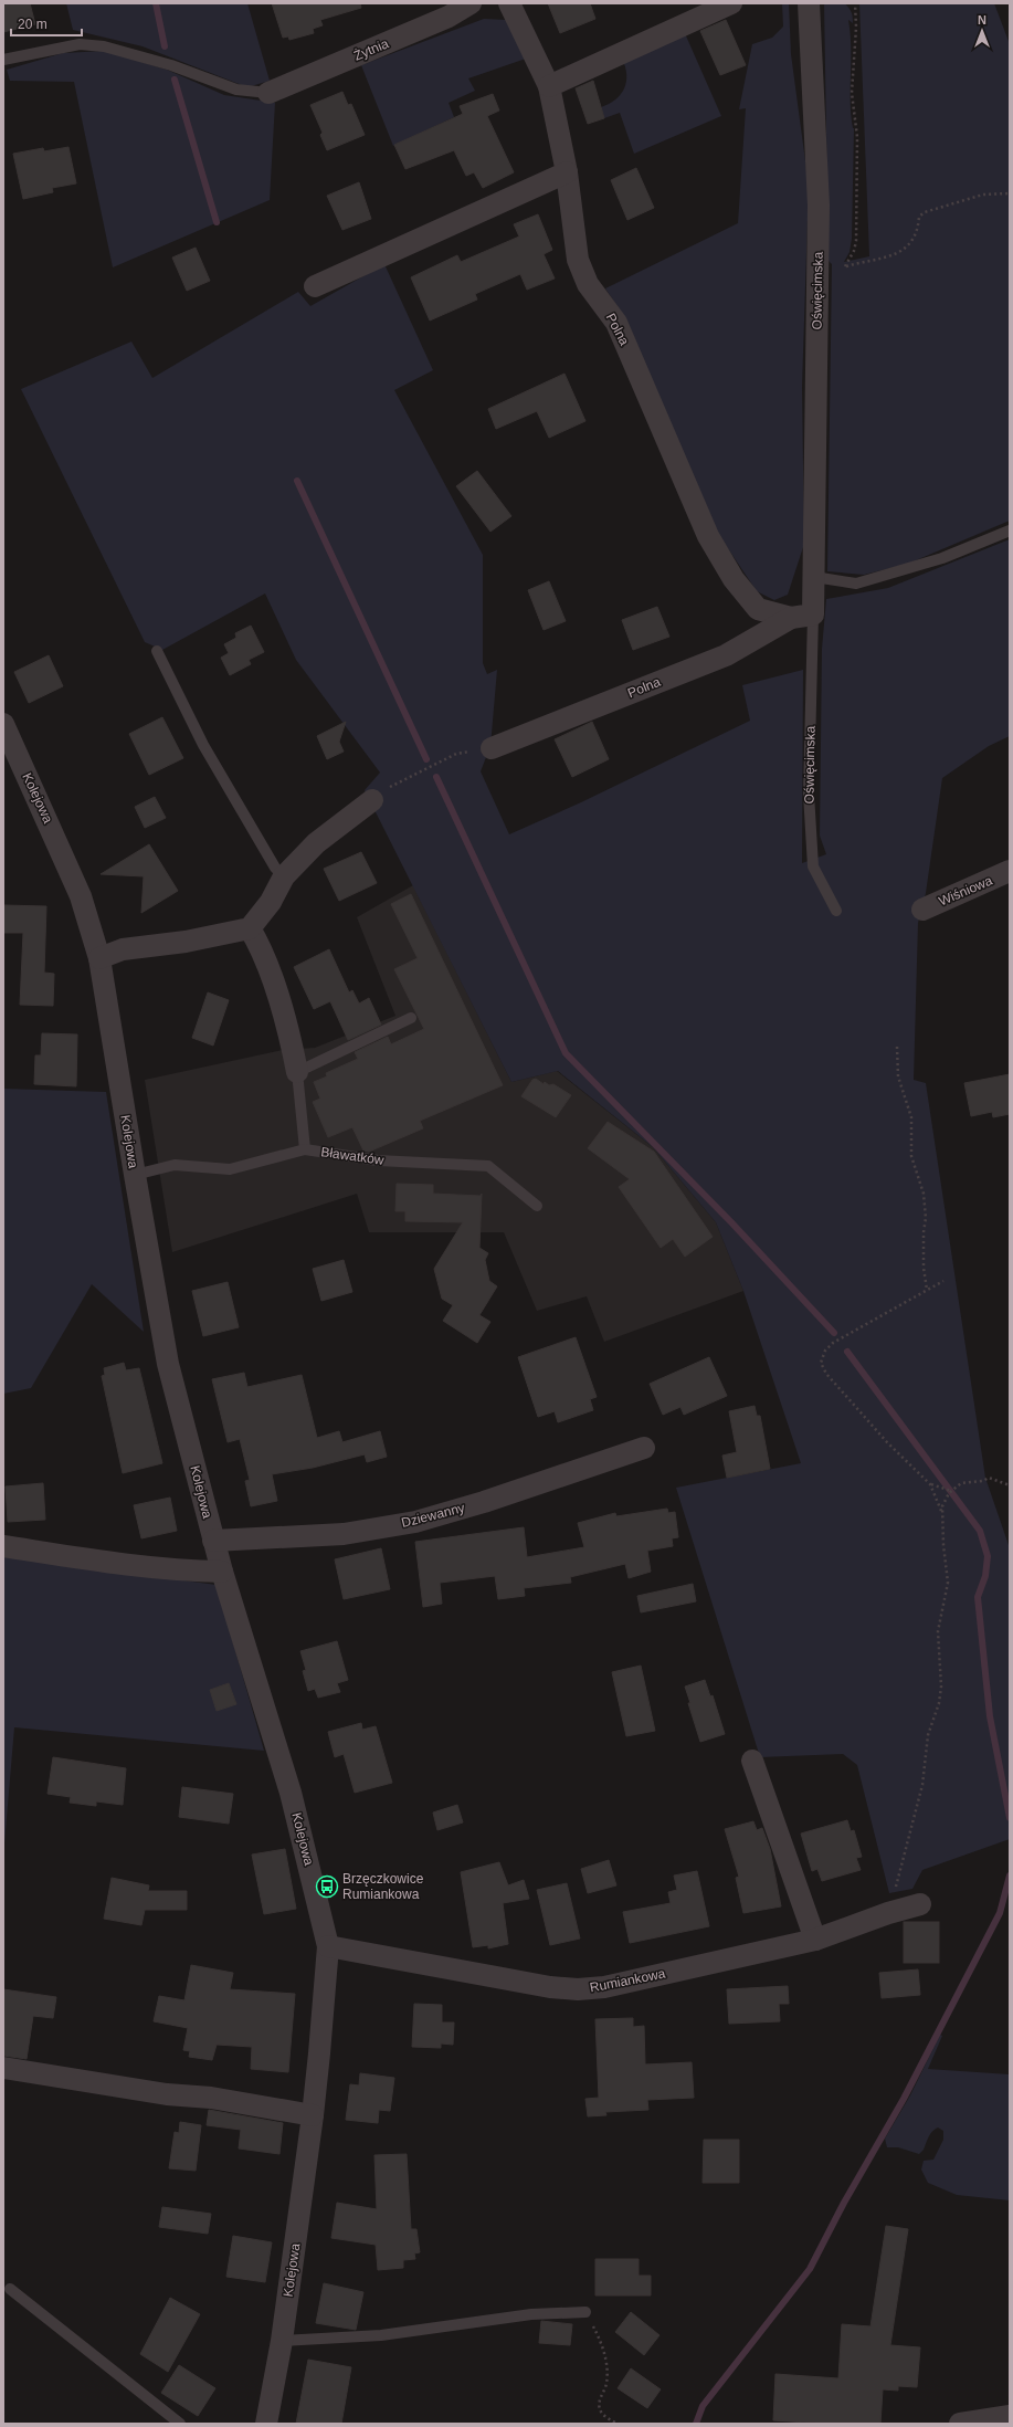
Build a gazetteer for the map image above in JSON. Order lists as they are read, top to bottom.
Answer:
{
  "streets": {
    "street": [
      "Żytnia",
      "Oświęcimska",
      "Polna",
      "Kolejowa",
      "Wiśniowa",
      "Bławatków",
      "Dziewanny",
      "Rumiankowa"
    ]
  },
  "crossings": [
    ["Oświęcimska", "Polna"],
    ["Kolejowa", "Dziewanny"],
    ["Kolejowa", "Rumiankowa"]
  ],
  "places": {
    "bus stop": ["Brzęczkowice Rumiankowa"]
  },
  "scale_bar": "20 m",
  "north": "top"
}
